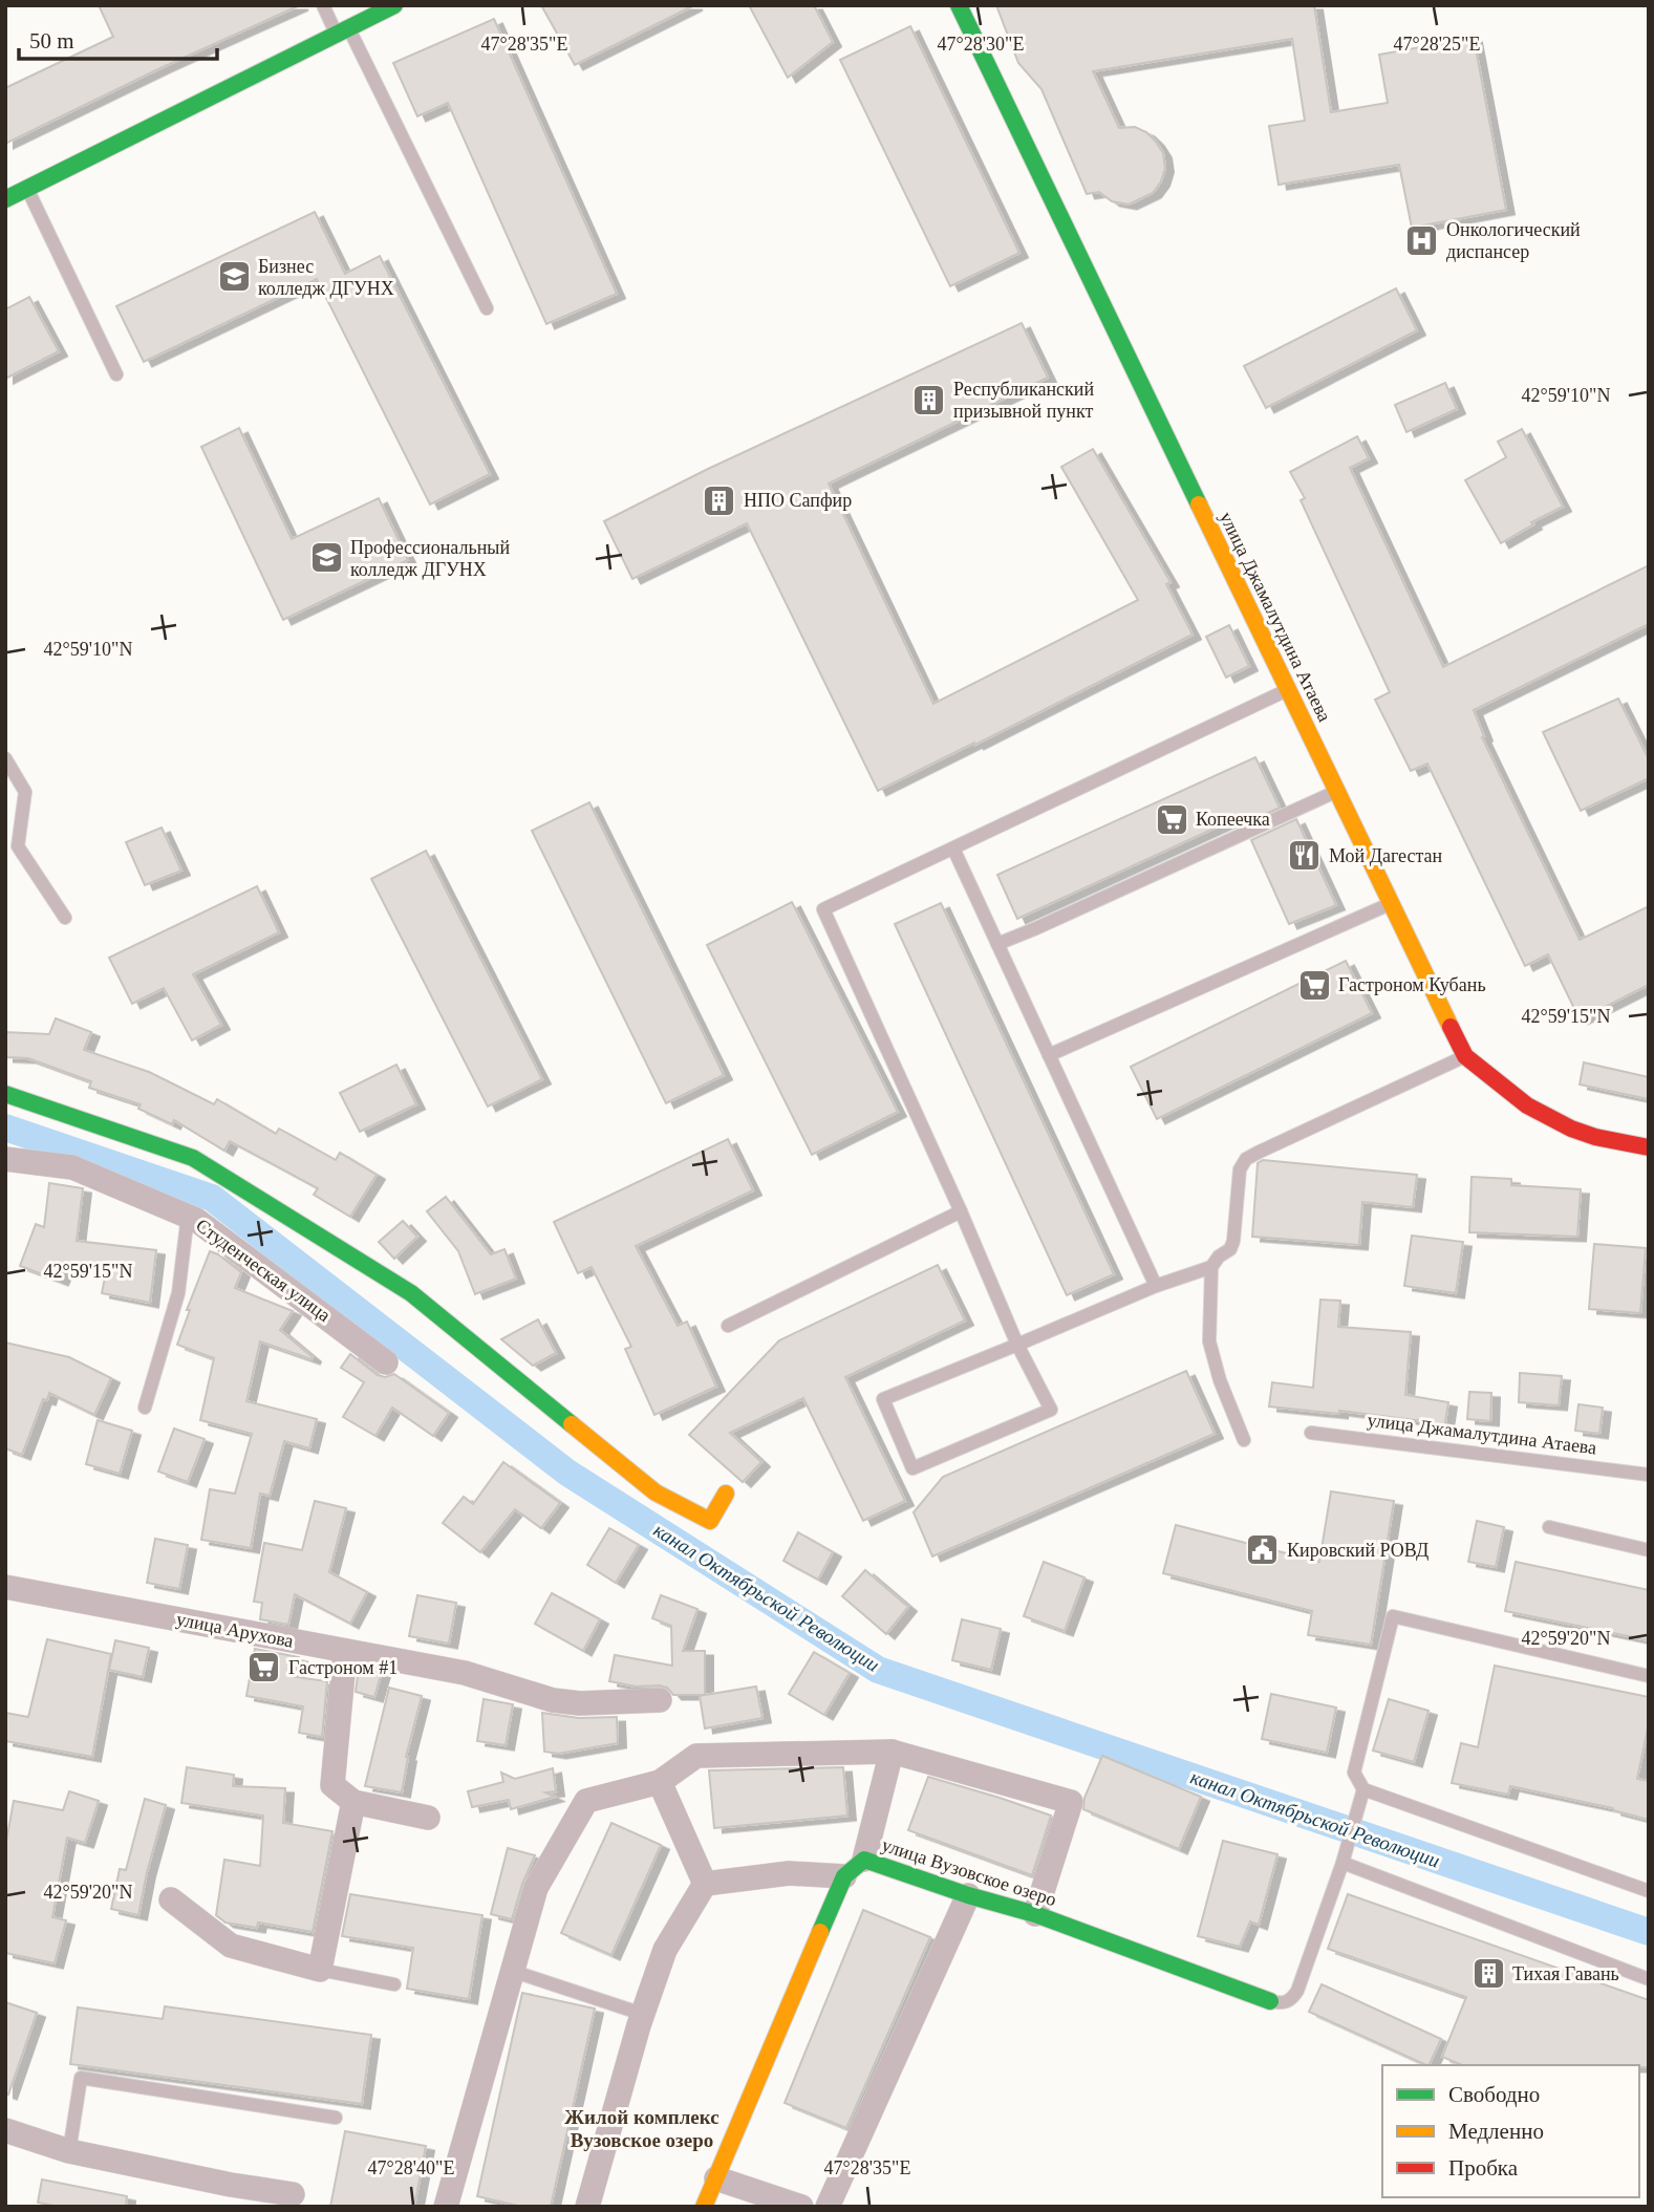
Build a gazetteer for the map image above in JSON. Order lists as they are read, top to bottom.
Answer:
{
  "streets": {
    "street": [
      "улица Джамалутдина Атаева",
      "Студенческая улица",
      "улица Арухова",
      "улица Вузовское озеро"
    ]
  },
  "districts": ["Жилой комплекс Вузовское озеро"],
  "water": ["канал Октябрьской Революции"],
  "places": {
    "hospital": ["Онкологический диспансер"],
    "school or university": ["Бизнес колледж ДГУНХ", "Профессиональный колледж ДГУНХ"],
    "building": ["Республиканский призывной пункт", "НПО Сапфир", "Тихая Гавань"],
    "supermarket": ["Копеечка", "Гастроном Кубань", "Гастроном #1"],
    "restaurant": ["Мой Дагестан"],
    "public building": ["Кировский РОВД"]
  },
  "legend": ["Свободно", "Медленно", "Пробка"],
  "scale_bar": "50 m",
  "coordinates": [
    "47°28'25\"E",
    "47°28'35\"E",
    "47°28'30\"E",
    "42°59'10\"N",
    "42°59'15\"N",
    "42°59'20\"N",
    "47°28'40\"E"
  ]
}
